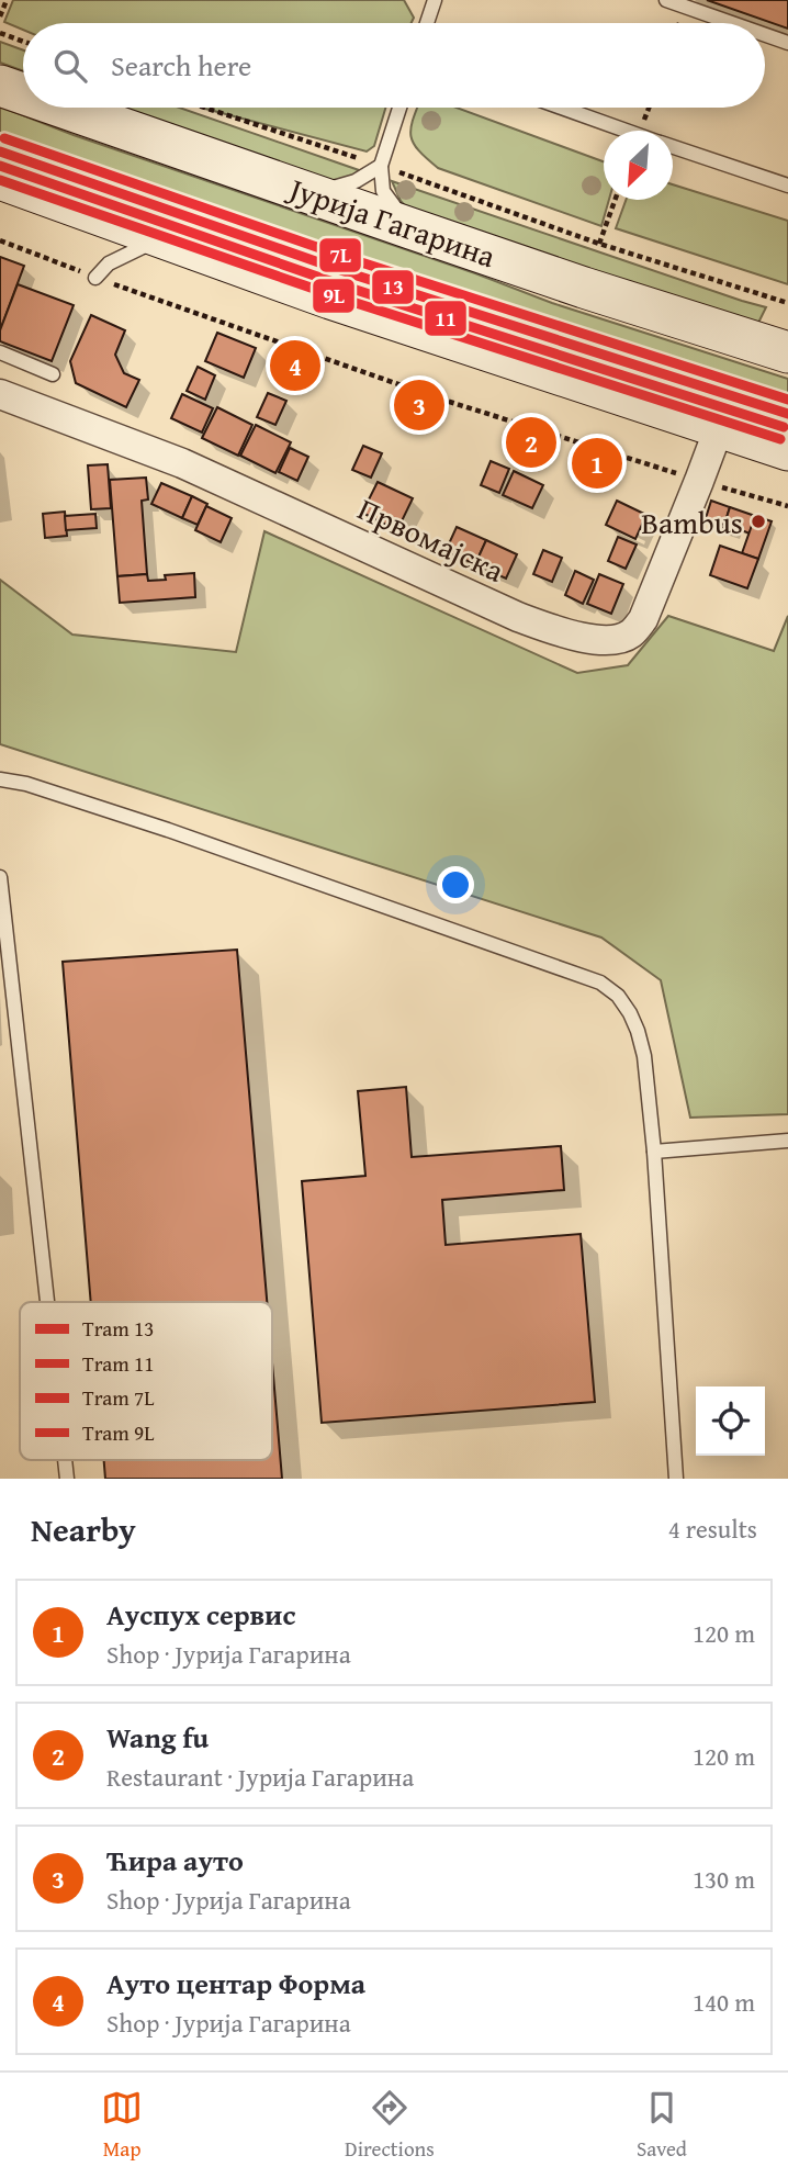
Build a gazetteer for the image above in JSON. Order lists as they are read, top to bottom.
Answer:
{
  "streets": {
    "main road": ["Јурија Гагарина"],
    "street": ["Првомајска"]
  },
  "places": ["Bambus"],
  "lines": [
    "tram line 7L",
    "tram line 13",
    "tram line 11",
    "tram line 9L"
  ],
  "legend": [
    "Tram 13",
    "Tram 11",
    "Tram 7L",
    "Tram 9L"
  ],
  "north": "bottom left",
  "page": {
    "search": "Search here",
    "pins": [
      "4",
      "3",
      "2",
      "1"
    ],
    "heading": ["Nearby", "4 results"],
    "list": [
      {
        "mark": "1",
        "name": "Ауспух сервис",
        "note": "Shop · Јурија Гагарина",
        "value": "120 m"
      },
      {
        "mark": "2",
        "name": "Wang fu",
        "note": "Restaurant · Јурија Гагарина",
        "value": "120 m"
      },
      {
        "mark": "3",
        "name": "Ћира ауто",
        "note": "Shop · Јурија Гагарина",
        "value": "130 m"
      },
      {
        "mark": "4",
        "name": "Ауто центар Форма",
        "note": "Shop · Јурија Гагарина",
        "value": "140 m"
      }
    ],
    "nav": ["Map", "Directions", "Saved"]
  }
}
